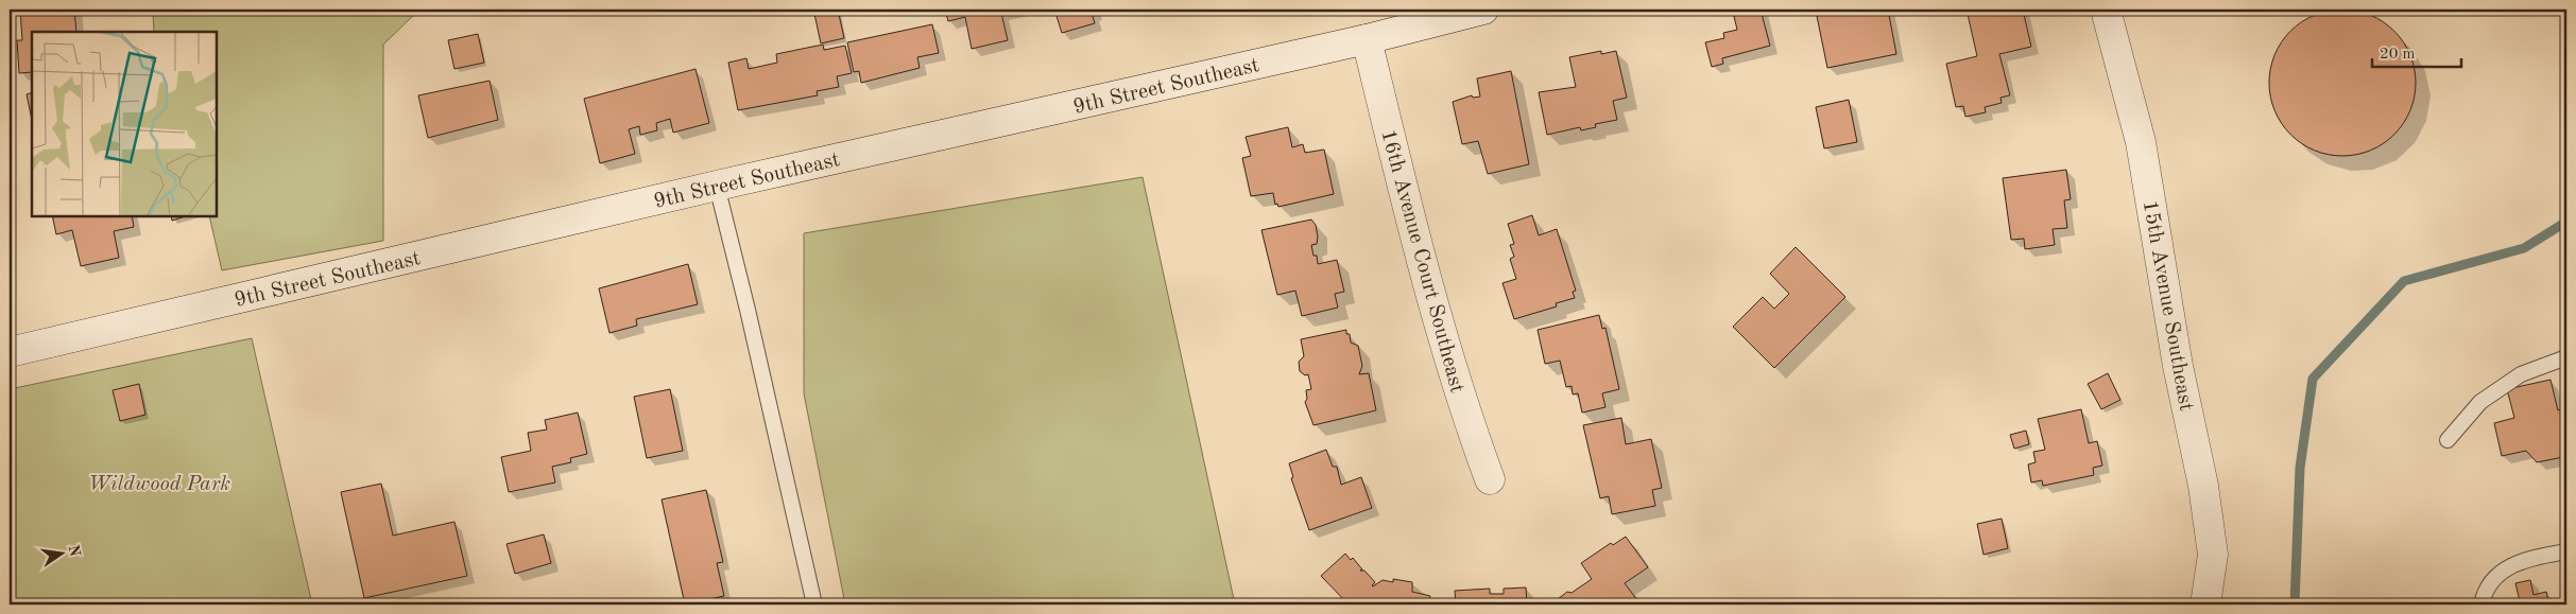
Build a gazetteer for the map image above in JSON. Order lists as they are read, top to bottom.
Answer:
{
  "streets": {
    "street": ["9th Street Southeast", "16th Avenue Court Southeast", "15th Avenue Southeast"]
  },
  "crossings": [
    ["9th Street Southeast", "16th Avenue Court Southeast"]
  ],
  "parks": ["Wildwood Park"],
  "scale_bar": "20 m",
  "north": "right"
}
